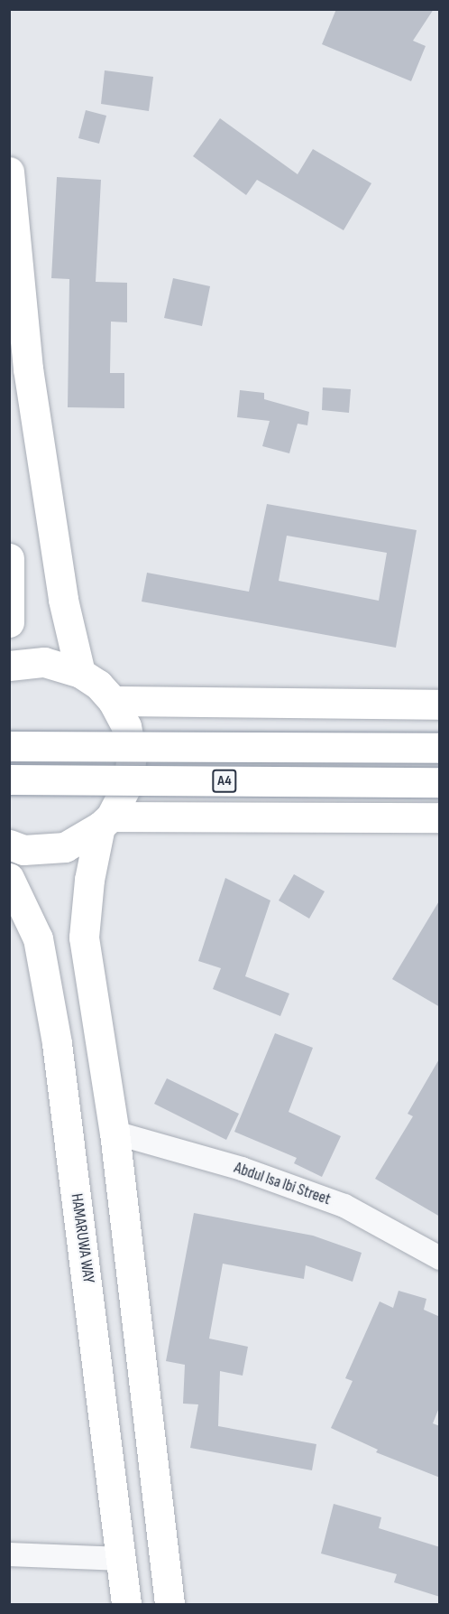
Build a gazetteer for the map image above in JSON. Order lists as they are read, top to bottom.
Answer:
{
  "streets": {
    "main road": ["A4", "HAMARUWA WAY"],
    "street": ["Abdul Isa Ibi Street"]
  }
}
